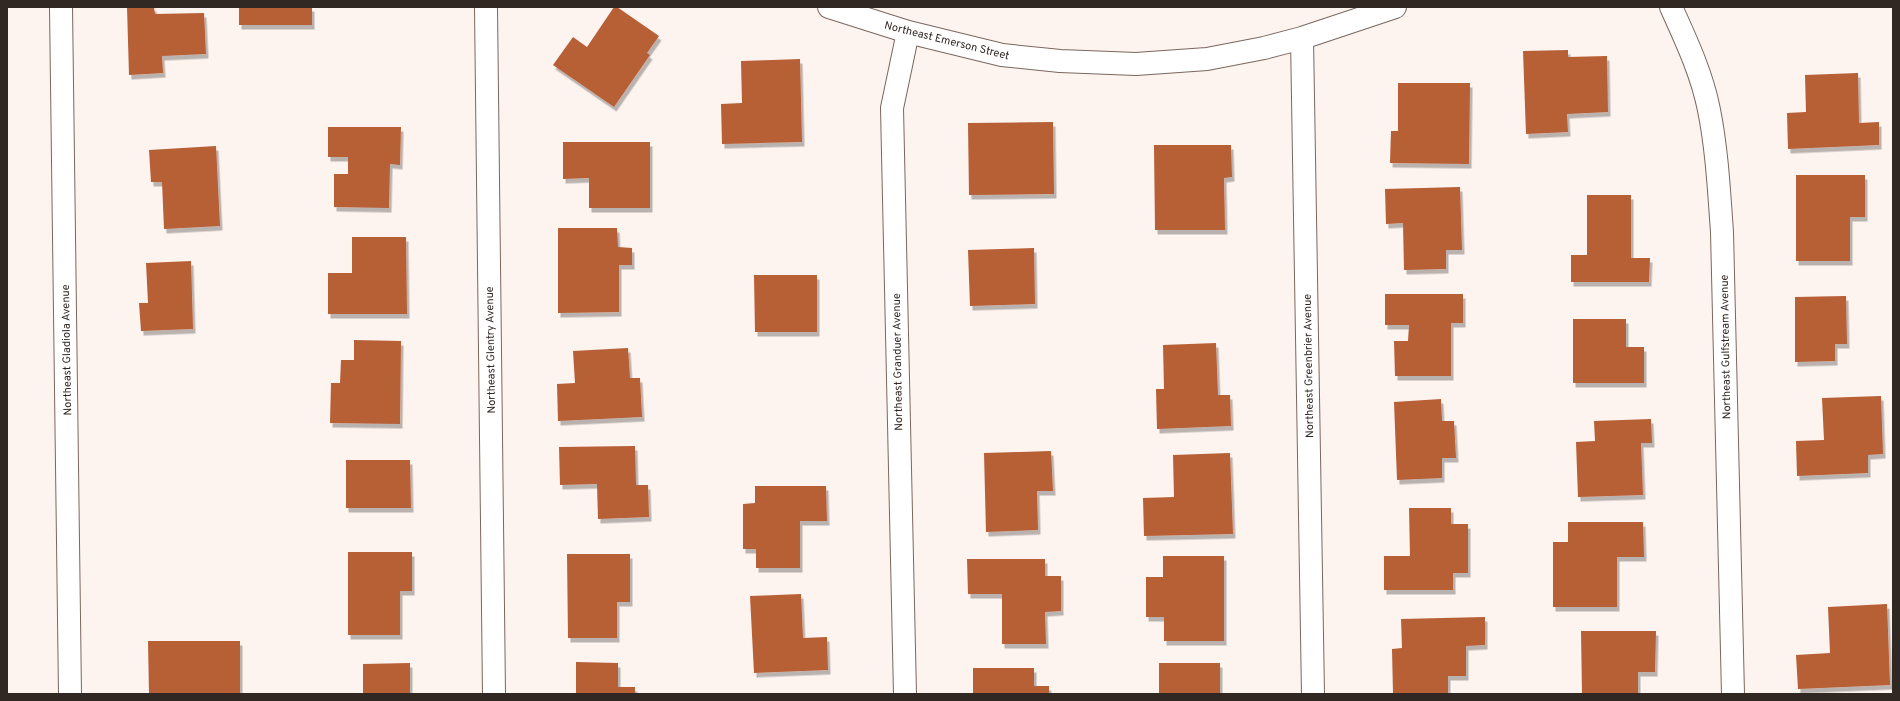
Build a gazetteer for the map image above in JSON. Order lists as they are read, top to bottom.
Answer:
{
  "streets": {
    "street": [
      "Northeast Emerson Street",
      "Northeast Gulfstream Avenue",
      "Northeast Gladiola Avenue",
      "Northeast Glentry Avenue",
      "Northeast Granduer Avenue",
      "Northeast Greenbrier Avenue"
    ]
  },
  "crossings": [
    ["Northeast Emerson Street", "Northeast Granduer Avenue"],
    ["Northeast Emerson Street", "Northeast Greenbrier Avenue"]
  ]
}
